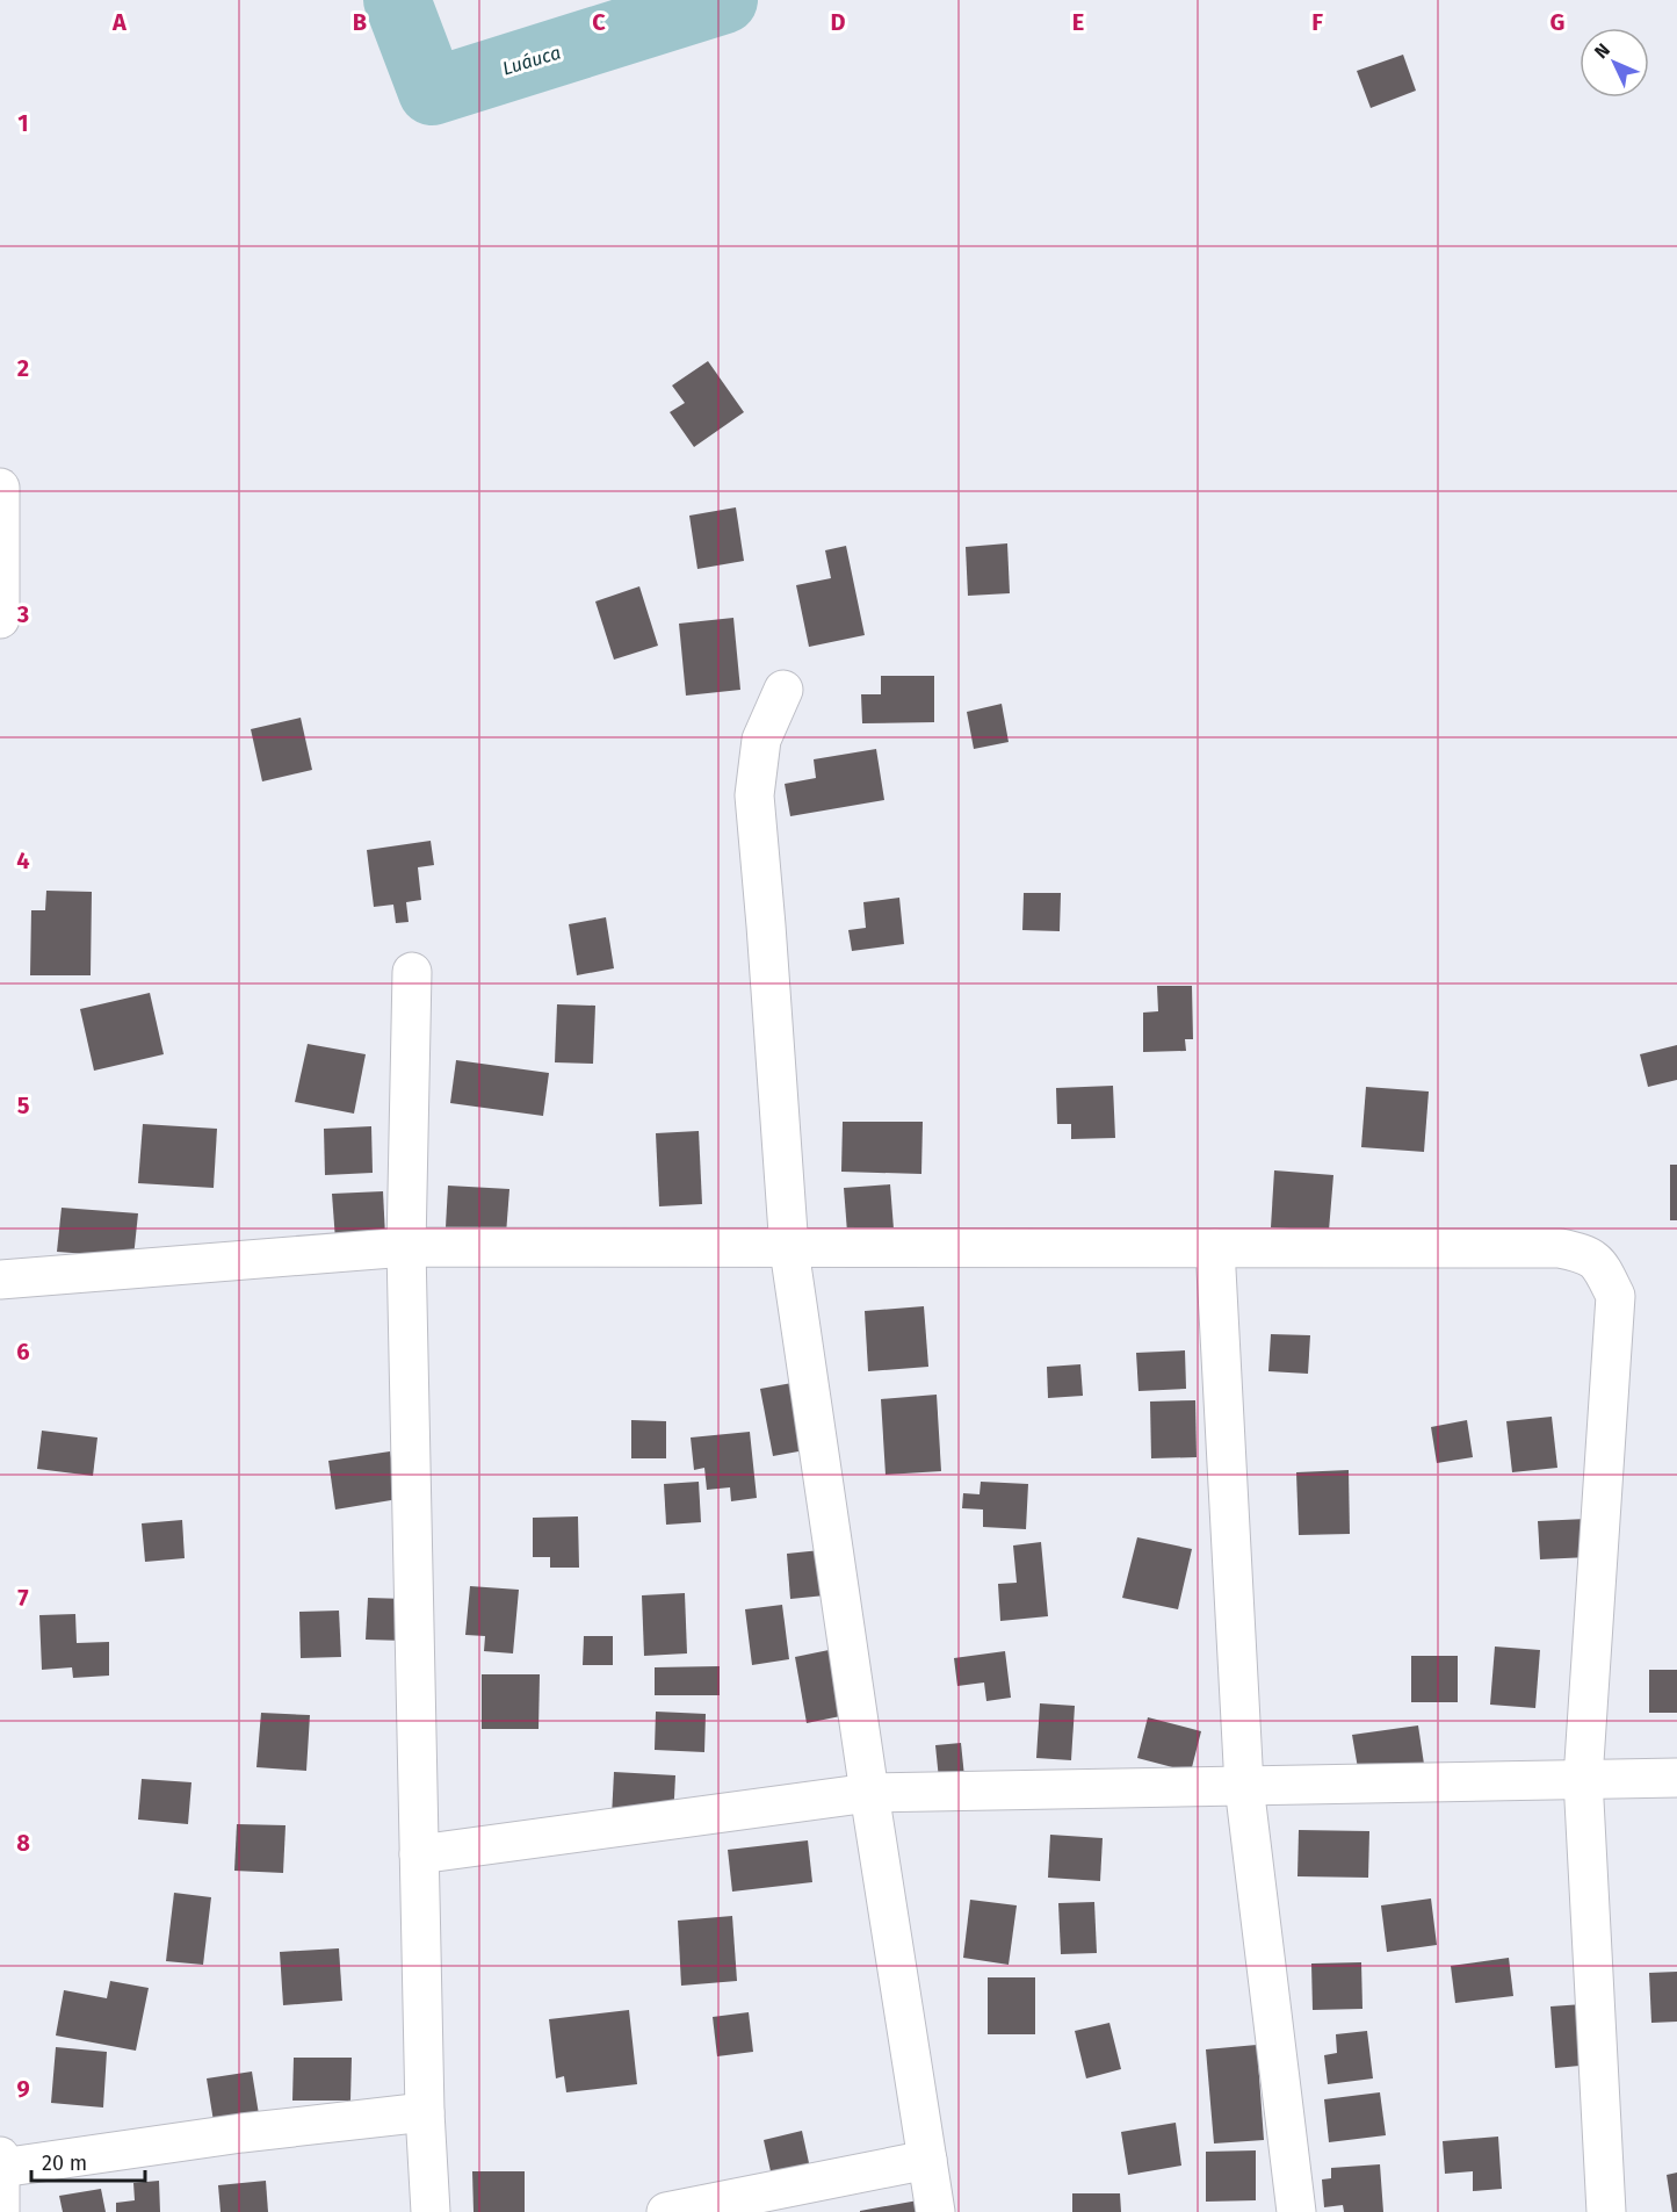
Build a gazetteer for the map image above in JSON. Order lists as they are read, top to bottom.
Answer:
{
  "water": ["Luáuca"],
  "scale_bar": "20 m",
  "north": "top left",
  "grid": {
    "columns": [
      "A",
      "B",
      "C",
      "D",
      "E",
      "F",
      "G"
    ],
    "rows": [
      "1",
      "2",
      "3",
      "4",
      "5",
      "6",
      "7",
      "8",
      "9"
    ]
  }
}
